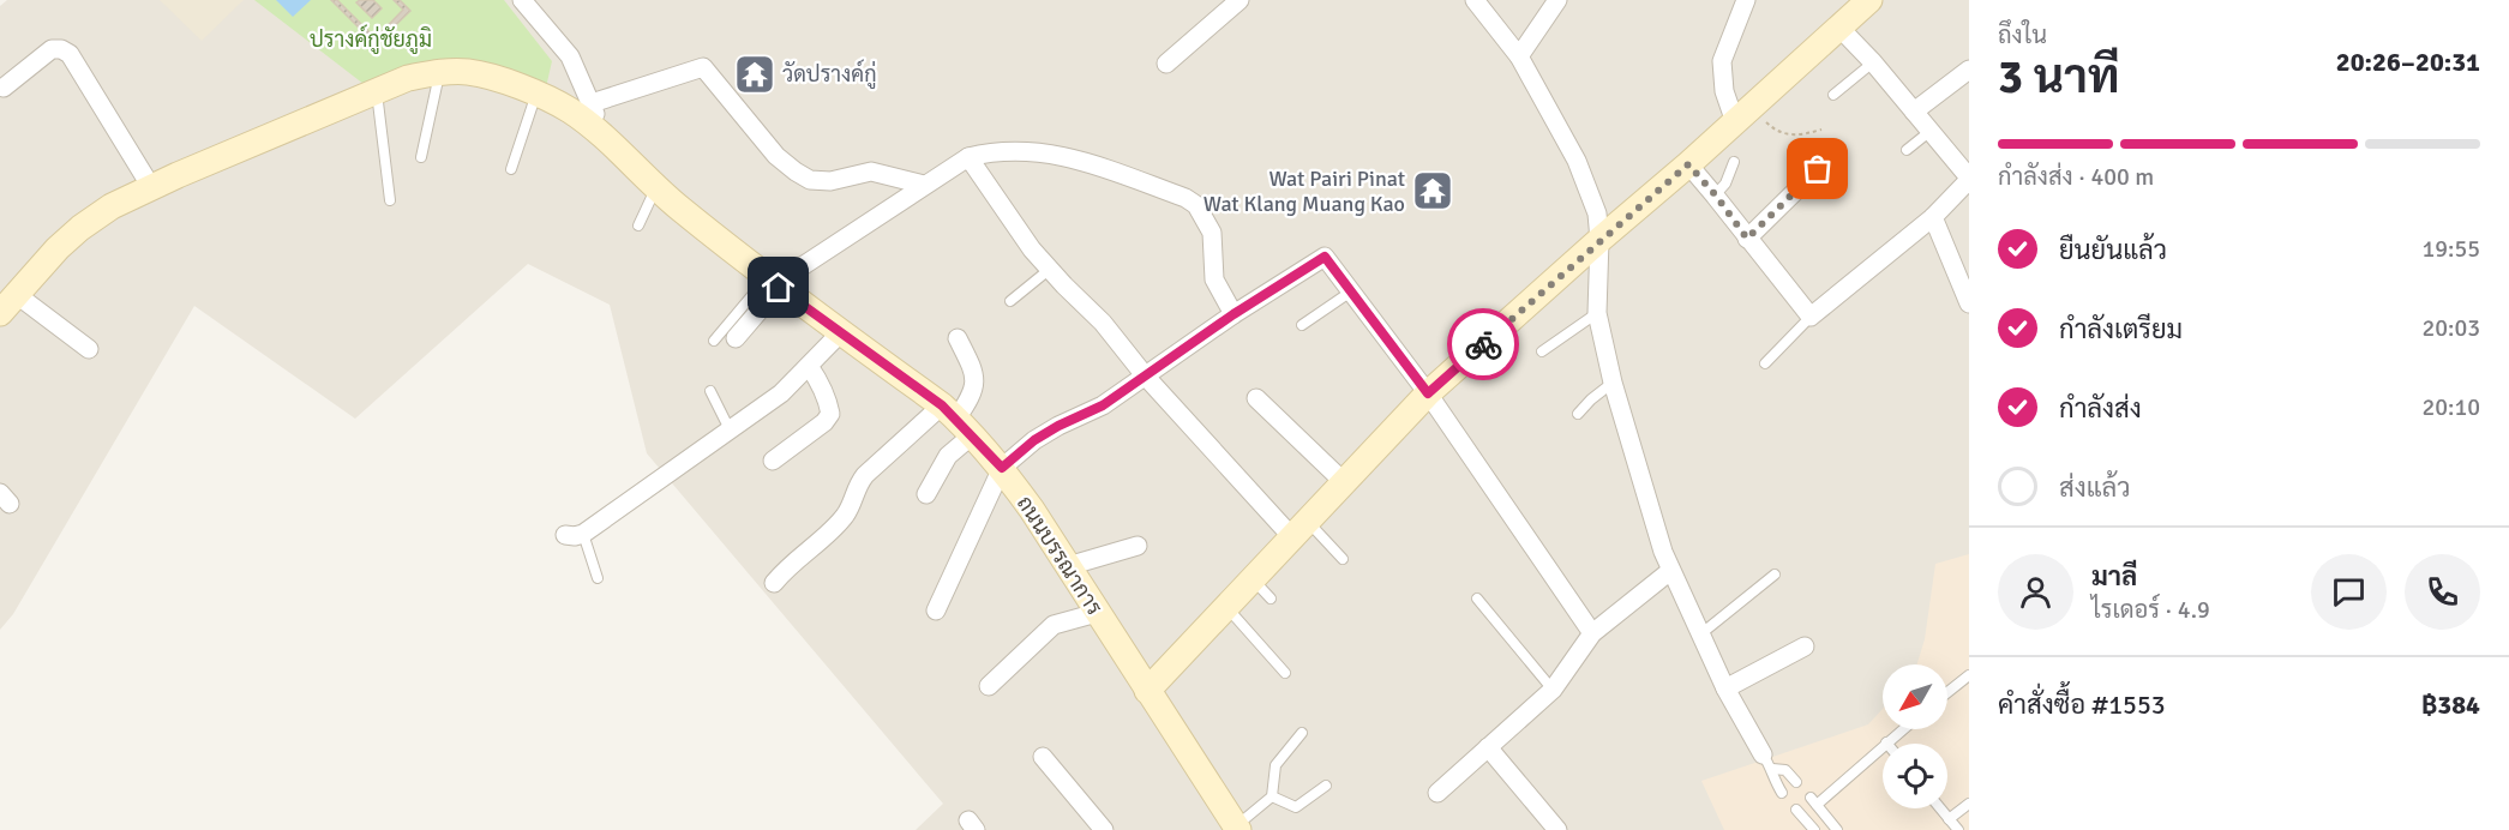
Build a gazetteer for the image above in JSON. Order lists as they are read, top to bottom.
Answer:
{
  "streets": {
    "street": ["ถนนบรรณาการ"]
  },
  "parks": ["ปรางค์กู่ชัยภูมิ"],
  "places": {
    "temple": ["วัดปรางค์กู่", "Wat Pairi Pinat Wat Klang Muang Kao"]
  },
  "north": "bottom left",
  "page": {
    "heading": ["3 นาที", "ถึงใน", "20:26–20:31"],
    "panel": [
      "มาลี",
      "ไรเดอร์ · 4.9",
      "คำสั่งซื้อ #1553",
      "฿384"
    ],
    "bar": "กำลังส่ง · 400 m",
    "list": [
      ["ยืนยันแล้ว", "19:55"],
      ["กำลังเตรียม", "20:03"],
      ["กำลังส่ง", "20:10"],
      "ส่งแล้ว"
    ]
  }
}
